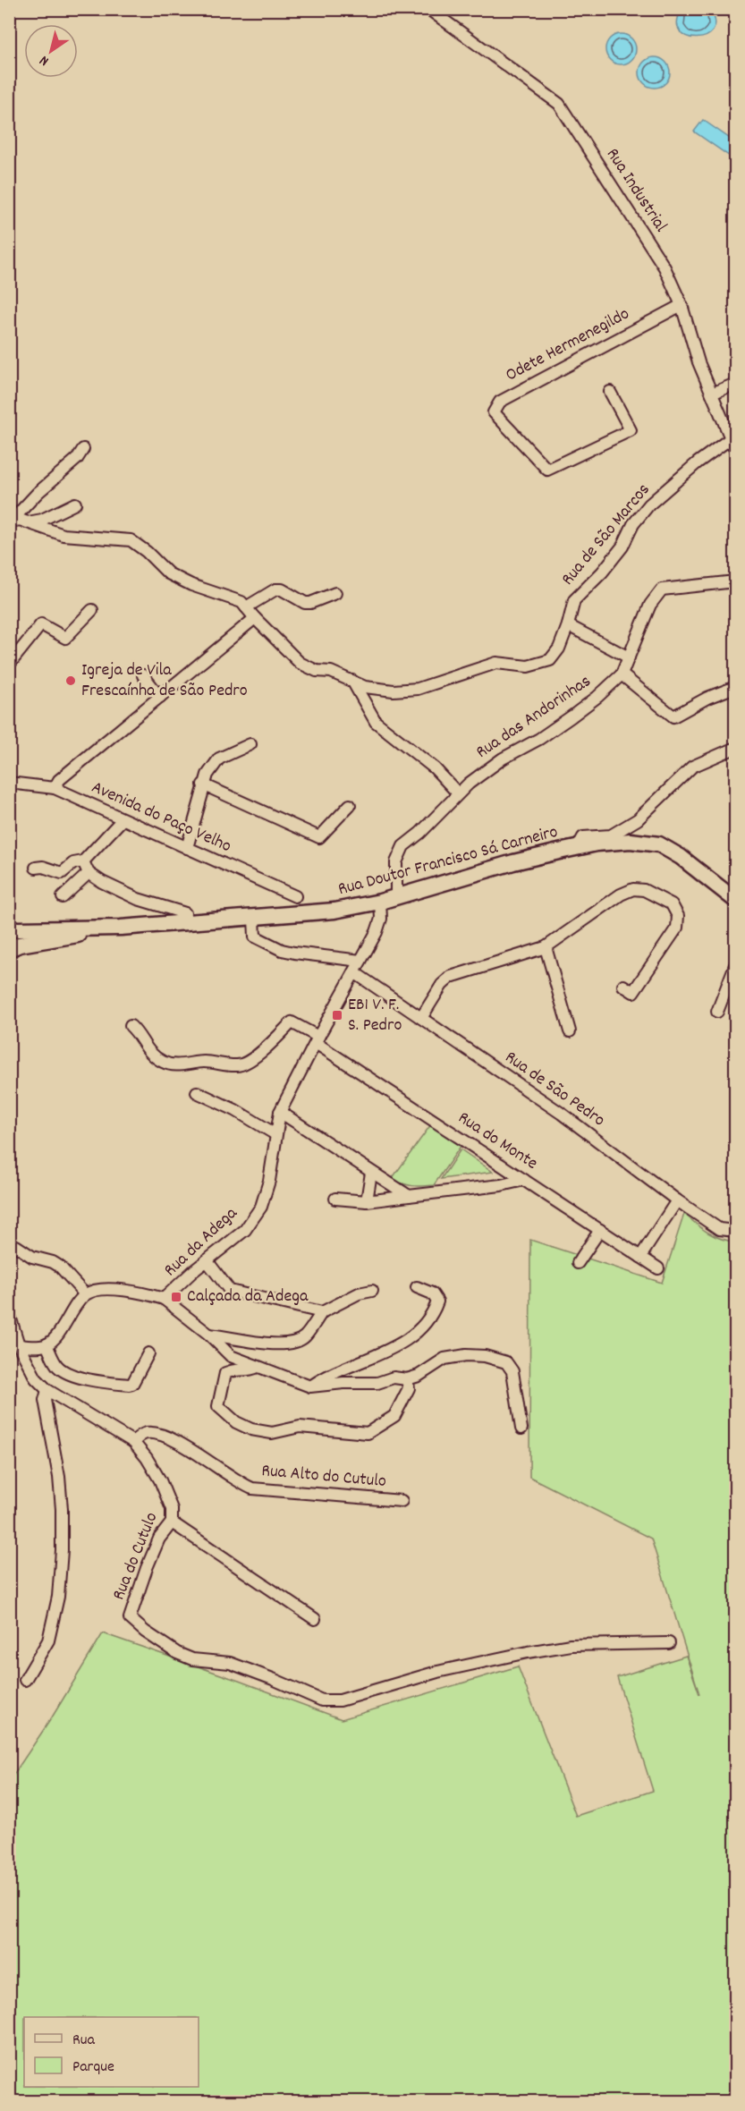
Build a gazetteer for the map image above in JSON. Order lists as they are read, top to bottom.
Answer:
{
  "streets": {
    "main road": ["Rua Doutor Francisco Sá Carneiro"],
    "street": [
      "Rua Industrial",
      "Odete Hermenegildo",
      "Rua de São Marcos",
      "Rua das Andorinhas",
      "Avenida do Paço Velho",
      "Rua de São Pedro",
      "Rua do Monte",
      "Rua da Adega",
      "Rua Alto do Cutulo",
      "Rua do Cutulo"
    ]
  },
  "crossings": [
    ["Rua Industrial", "Odete Hermenegildo"],
    ["Rua Industrial", "Rua de São Marcos"],
    ["Rua das Andorinhas", "Rua Doutor Francisco Sá Carneiro"],
    ["Rua Doutor Francisco Sá Carneiro", "Rua da Adega"],
    ["Rua de São Pedro", "Rua da Adega"],
    ["Rua do Monte", "Rua da Adega"],
    ["Rua Alto do Cutulo", "Rua do Cutulo"]
  ],
  "places": {
    "other": ["Igreja de Vila Frescaínha de São Pedro"],
    "transit": ["EB1 V. F. S. Pedro", "Calçada da Adega"]
  },
  "legend": ["Rua", "Parque"],
  "north": "bottom left"
}
